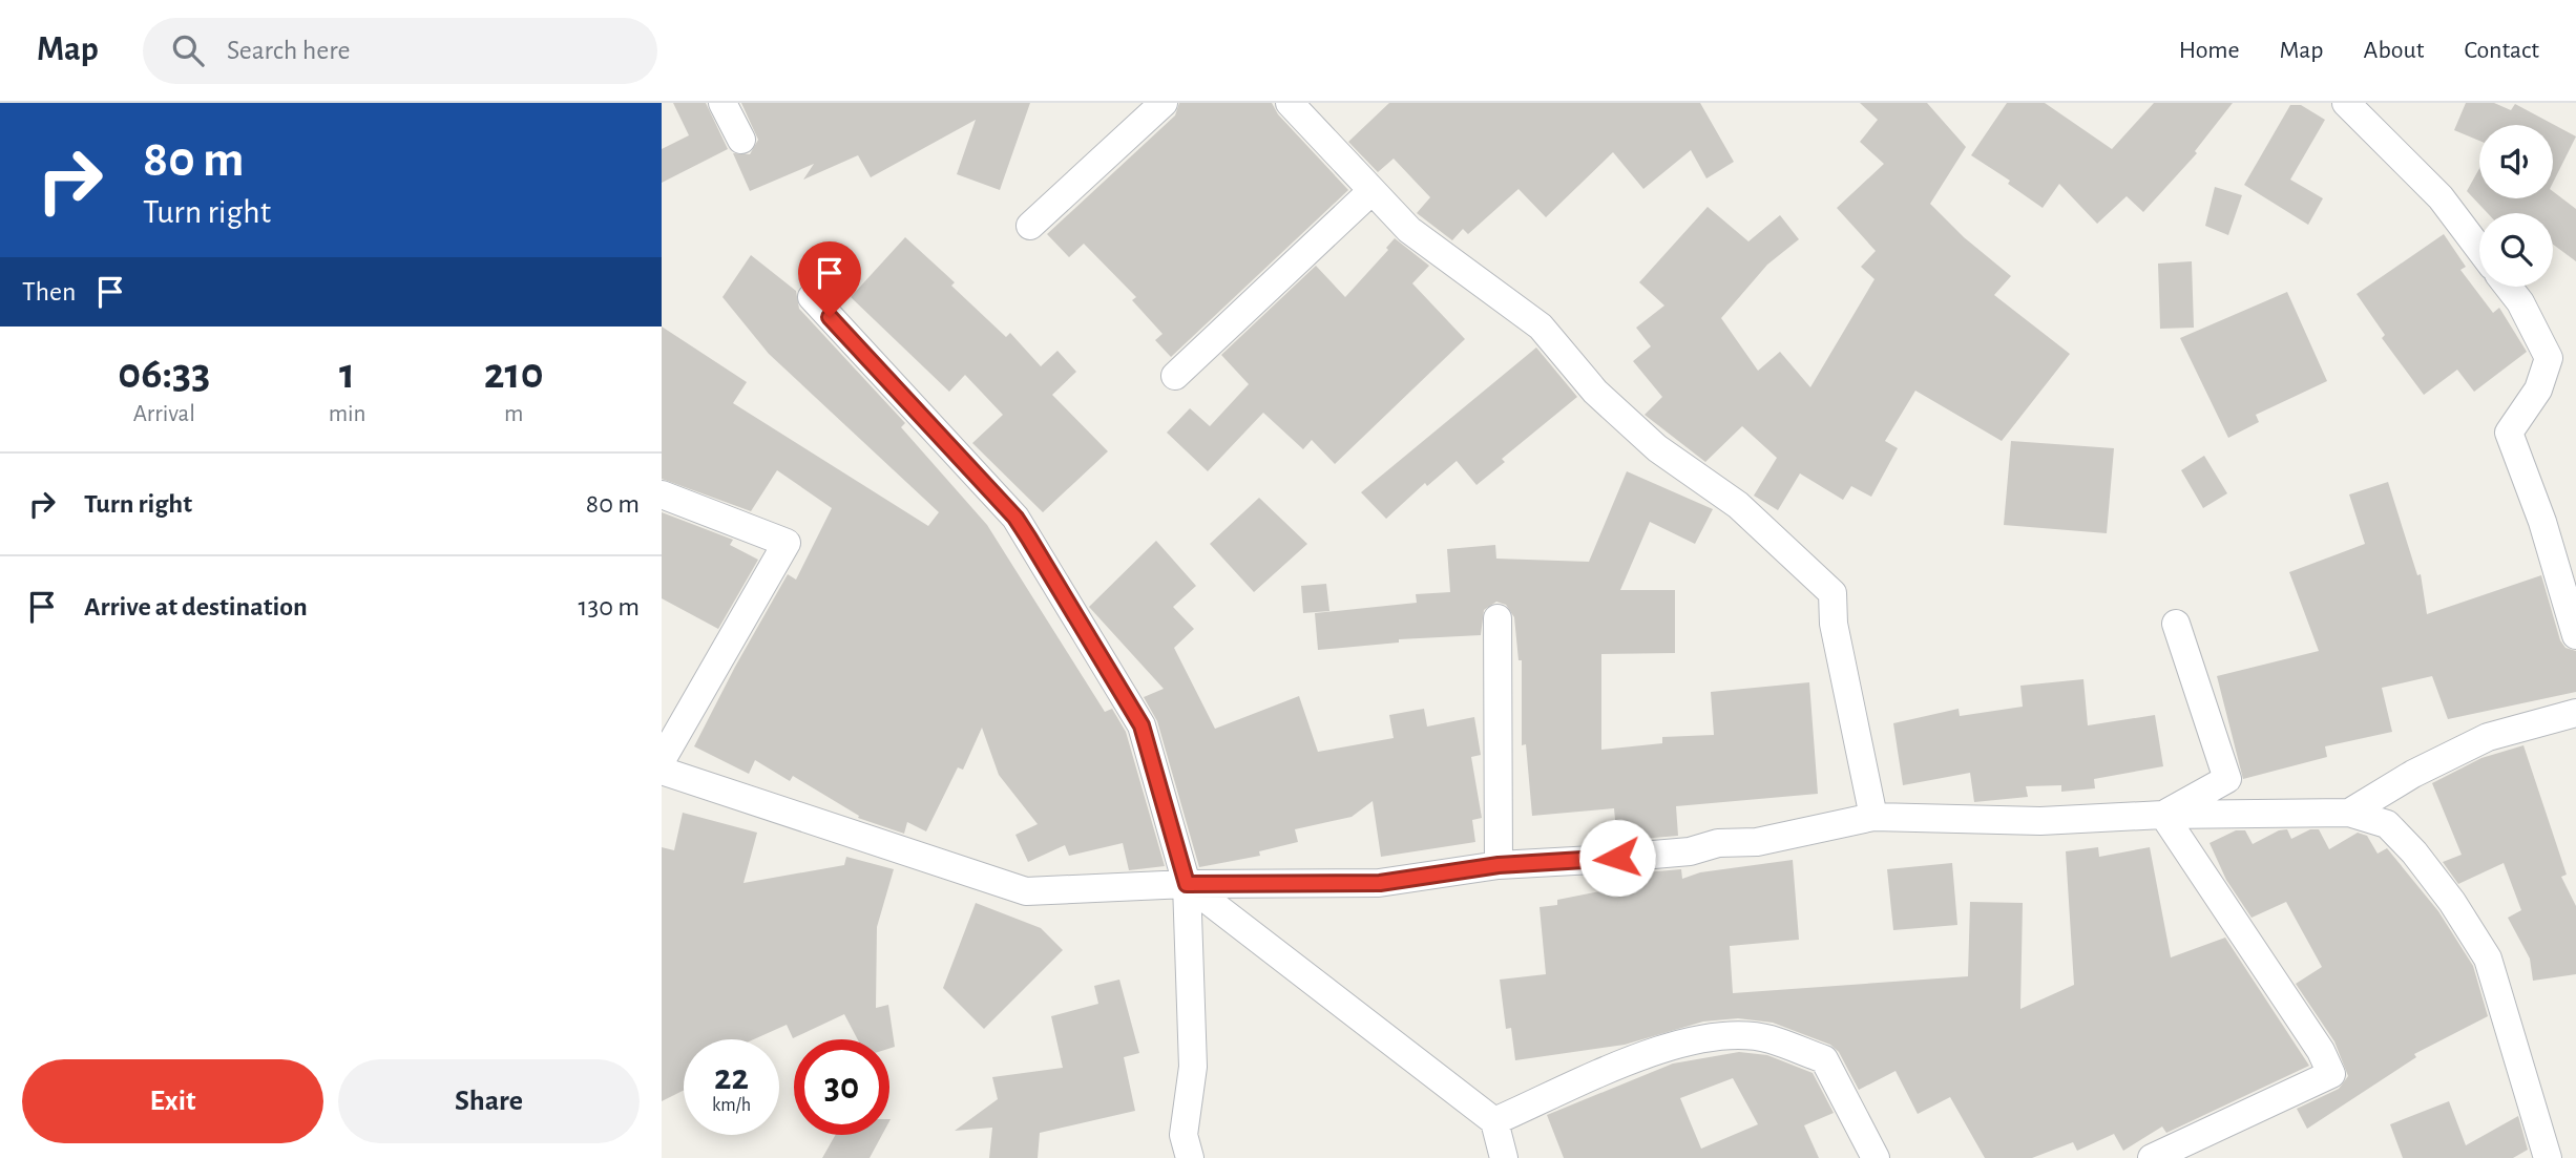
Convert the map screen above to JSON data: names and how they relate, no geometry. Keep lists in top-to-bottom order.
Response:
{
  "page": {
    "header": "Map",
    "search": "Search here",
    "nav": [
      "Home",
      "Map",
      "About",
      "Contact"
    ],
    "turn": ["80 m", "Turn right"],
    "then": "Then",
    "eta": [
      "06:33",
      "Arrival",
      "1",
      "min",
      "210",
      "m"
    ],
    "list": [
      {
        "name": "Turn right",
        "value": "80 m"
      },
      {
        "name": "Arrive at destination",
        "value": "130 m"
      }
    ],
    "speed": "22 km/h",
    "limit": "30",
    "buttons": ["Exit", "Share"]
  }
}
